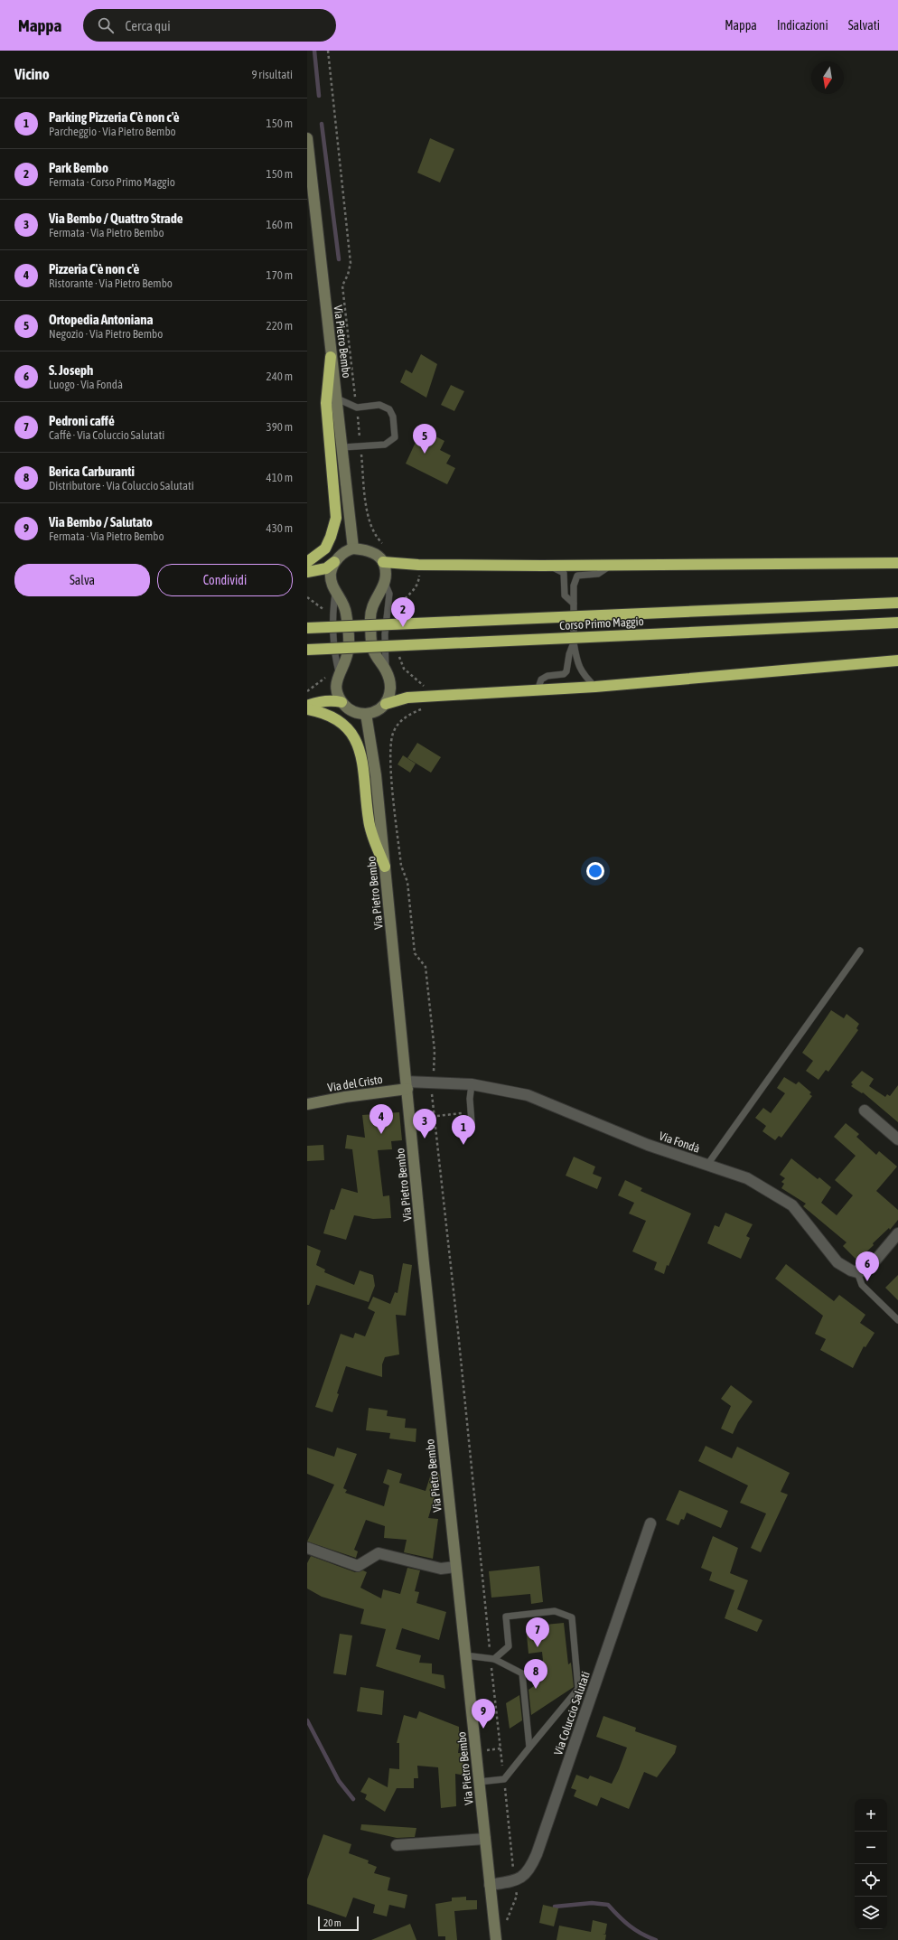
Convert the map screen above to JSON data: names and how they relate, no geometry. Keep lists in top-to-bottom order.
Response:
{
  "streets": {
    "highway": ["Corso Primo Maggio"],
    "main road": ["Via Pietro Bembo", "Via del Cristo"],
    "street": ["Via Fondà", "Via Coluccio Salutati"]
  },
  "crossings": [
    ["Via Pietro Bembo", "Via del Cristo"],
    ["Via Pietro Bembo", "Via Fondà"],
    ["Via Pietro Bembo", "Via Coluccio Salutati"],
    ["Via del Cristo", "Via Fondà"]
  ],
  "scale_bar": "20 m",
  "north": "bottom",
  "page": {
    "header": "Mappa",
    "search": "Cerca qui",
    "nav": ["Mappa", "Indicazioni", "Salvati"],
    "heading": ["Vicino", "9 risultati"],
    "list": [
      {
        "mark": "1",
        "name": "Parking Pizzeria C'è non c'è",
        "note": "Parcheggio · Via Pietro Bembo",
        "value": "150 m"
      },
      {
        "mark": "2",
        "name": "Park Bembo",
        "note": "Fermata · Corso Primo Maggio",
        "value": "150 m"
      },
      {
        "mark": "3",
        "name": "Via Bembo / Quattro Strade",
        "note": "Fermata · Via Pietro Bembo",
        "value": "160 m"
      },
      {
        "mark": "4",
        "name": "Pizzeria C'è non c'è",
        "note": "Ristorante · Via Pietro Bembo",
        "value": "170 m"
      },
      {
        "mark": "5",
        "name": "Ortopedia Antoniana",
        "note": "Negozio · Via Pietro Bembo",
        "value": "220 m"
      },
      {
        "mark": "6",
        "name": "S. Joseph",
        "note": "Luogo · Via Fondà",
        "value": "240 m"
      },
      {
        "mark": "7",
        "name": "Pedroni caffé",
        "note": "Caffè · Via Coluccio Salutati",
        "value": "390 m"
      },
      {
        "mark": "8",
        "name": "Berica Carburanti",
        "note": "Distributore · Via Coluccio Salutati",
        "value": "410 m"
      },
      {
        "mark": "9",
        "name": "Via Bembo / Salutato",
        "note": "Fermata · Via Pietro Bembo",
        "value": "430 m"
      }
    ],
    "pins": [
      "5",
      "2",
      "4",
      "3",
      "1",
      "6",
      "7",
      "8",
      "9"
    ],
    "buttons": ["Salva", "Condividi"],
    "map_buttons": ["+", "−"],
    "scale": "20 m"
  }
}
